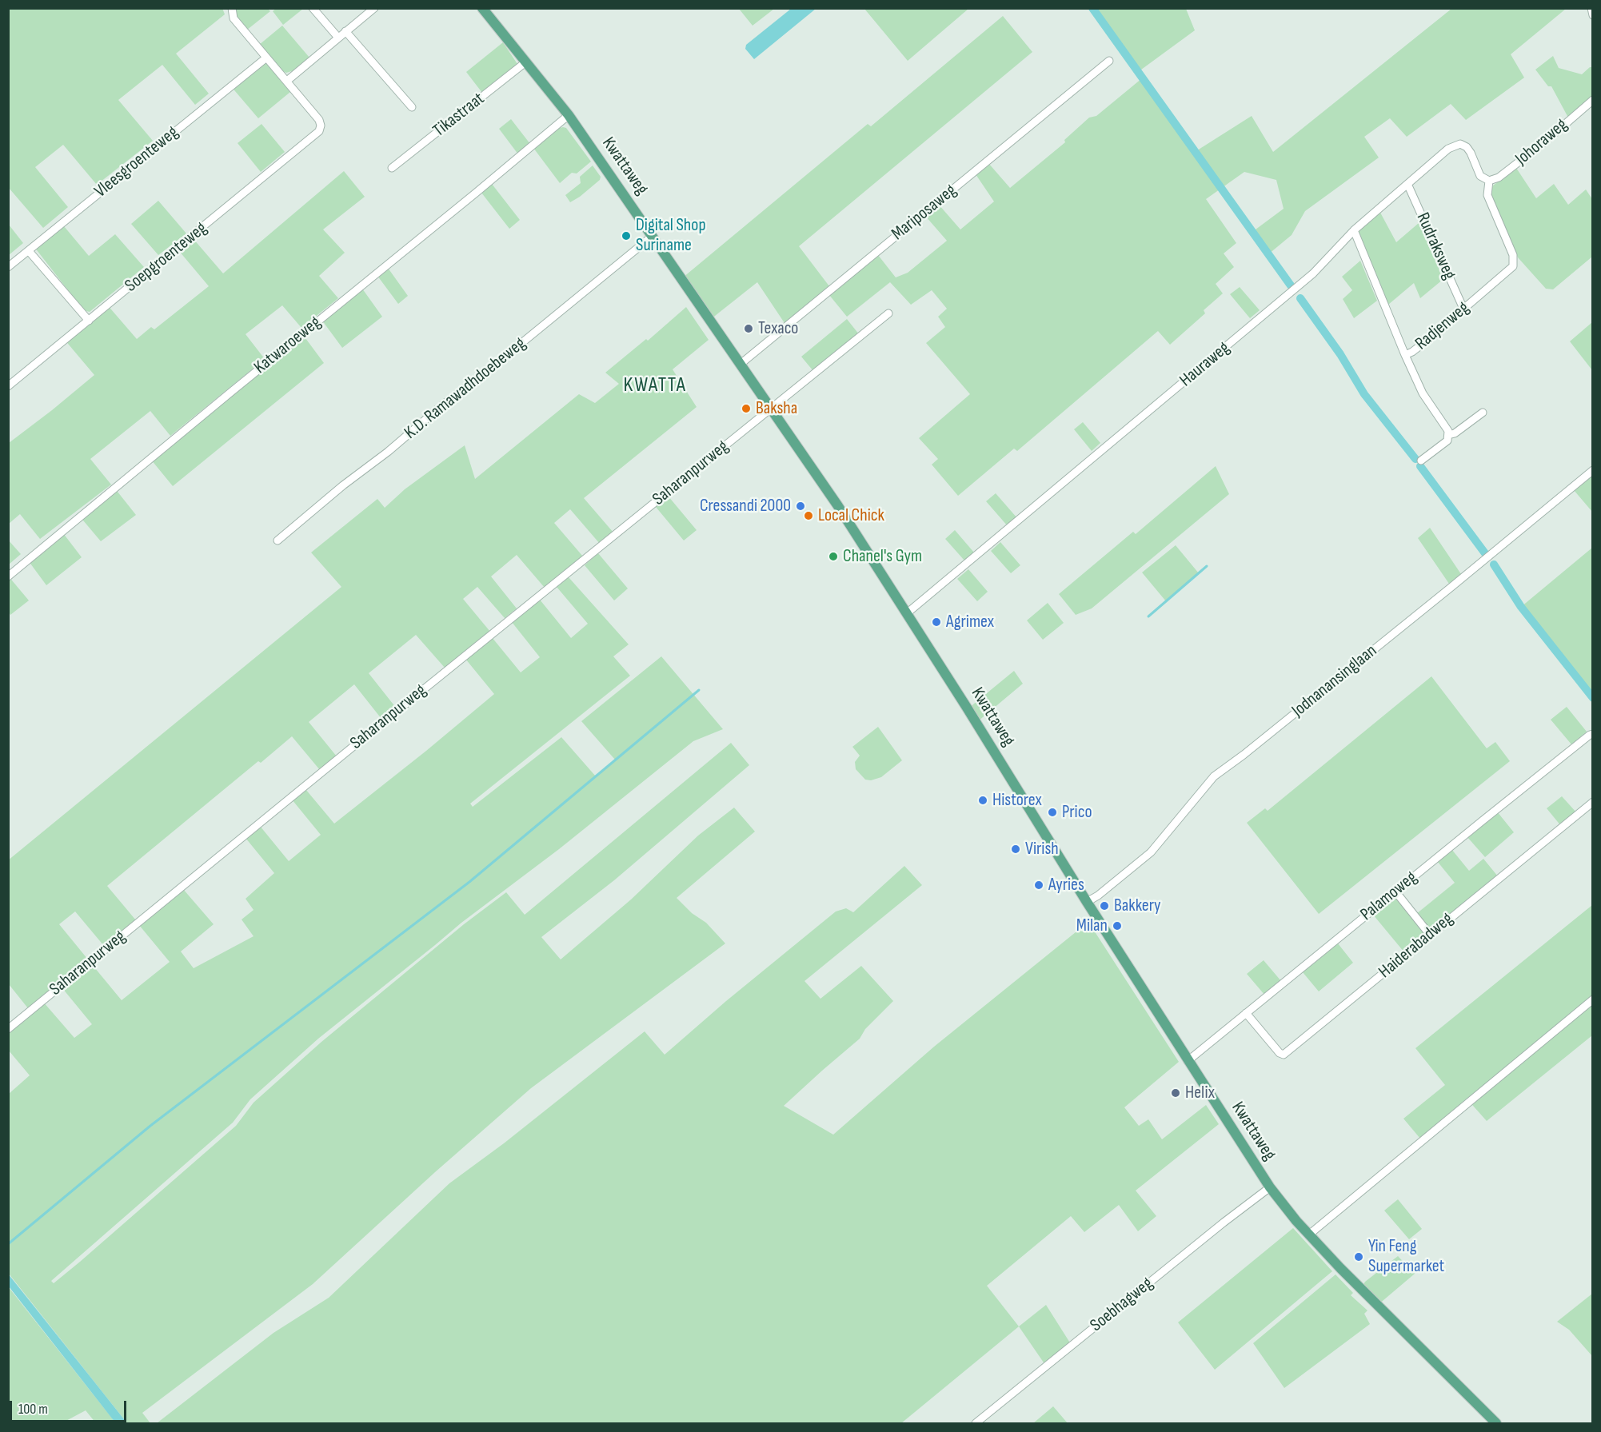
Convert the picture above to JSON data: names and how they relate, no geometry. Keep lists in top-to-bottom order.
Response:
{
  "streets": {
    "main road": ["Kwattaweg"],
    "street": [
      "Tikastraat",
      "Johoraweg",
      "Vleesgroenteweg",
      "Mariposaweg",
      "Rudraksweg",
      "Soepgroenteweg",
      "Radjenweg",
      "Katwaroeweg",
      "Hauraweg",
      "K.D. Ramawadhdoebeweg",
      "Saharanpurweg",
      "Jodnanansinglaan",
      "Palamoweg",
      "Haiderabadweg",
      "Soebhagweg"
    ]
  },
  "crossings": [
    ["Tikastraat", "Kwattaweg"],
    ["Johoraweg", "Radjenweg"],
    ["Johoraweg", "Hauraweg"],
    ["Kwattaweg", "Mariposaweg"],
    ["Kwattaweg", "Katwaroeweg"],
    ["Kwattaweg", "Hauraweg"],
    ["Kwattaweg", "K.D. Ramawadhdoebeweg"],
    ["Kwattaweg", "Saharanpurweg"],
    ["Kwattaweg", "Jodnanansinglaan"],
    ["Kwattaweg", "Palamoweg"],
    ["Kwattaweg", "Soebhagweg"],
    ["Rudraksweg", "Radjenweg"],
    ["Rudraksweg", "Hauraweg"],
    ["Radjenweg", "Hauraweg"],
    ["Palamoweg", "Haiderabadweg"]
  ],
  "districts": ["KWATTA"],
  "places": [
    "Digital Shop Suriname",
    "Texaco",
    "Baksha",
    "Cressandi 2000",
    "Local Chick",
    "Chanel's Gym",
    "Agrimex",
    "Historex",
    "Prico",
    "Virish",
    "Ayries",
    "Bakkery",
    "Milan",
    "Helix",
    "Yin Feng Supermarket"
  ],
  "scale_bar": "100 m"
}
